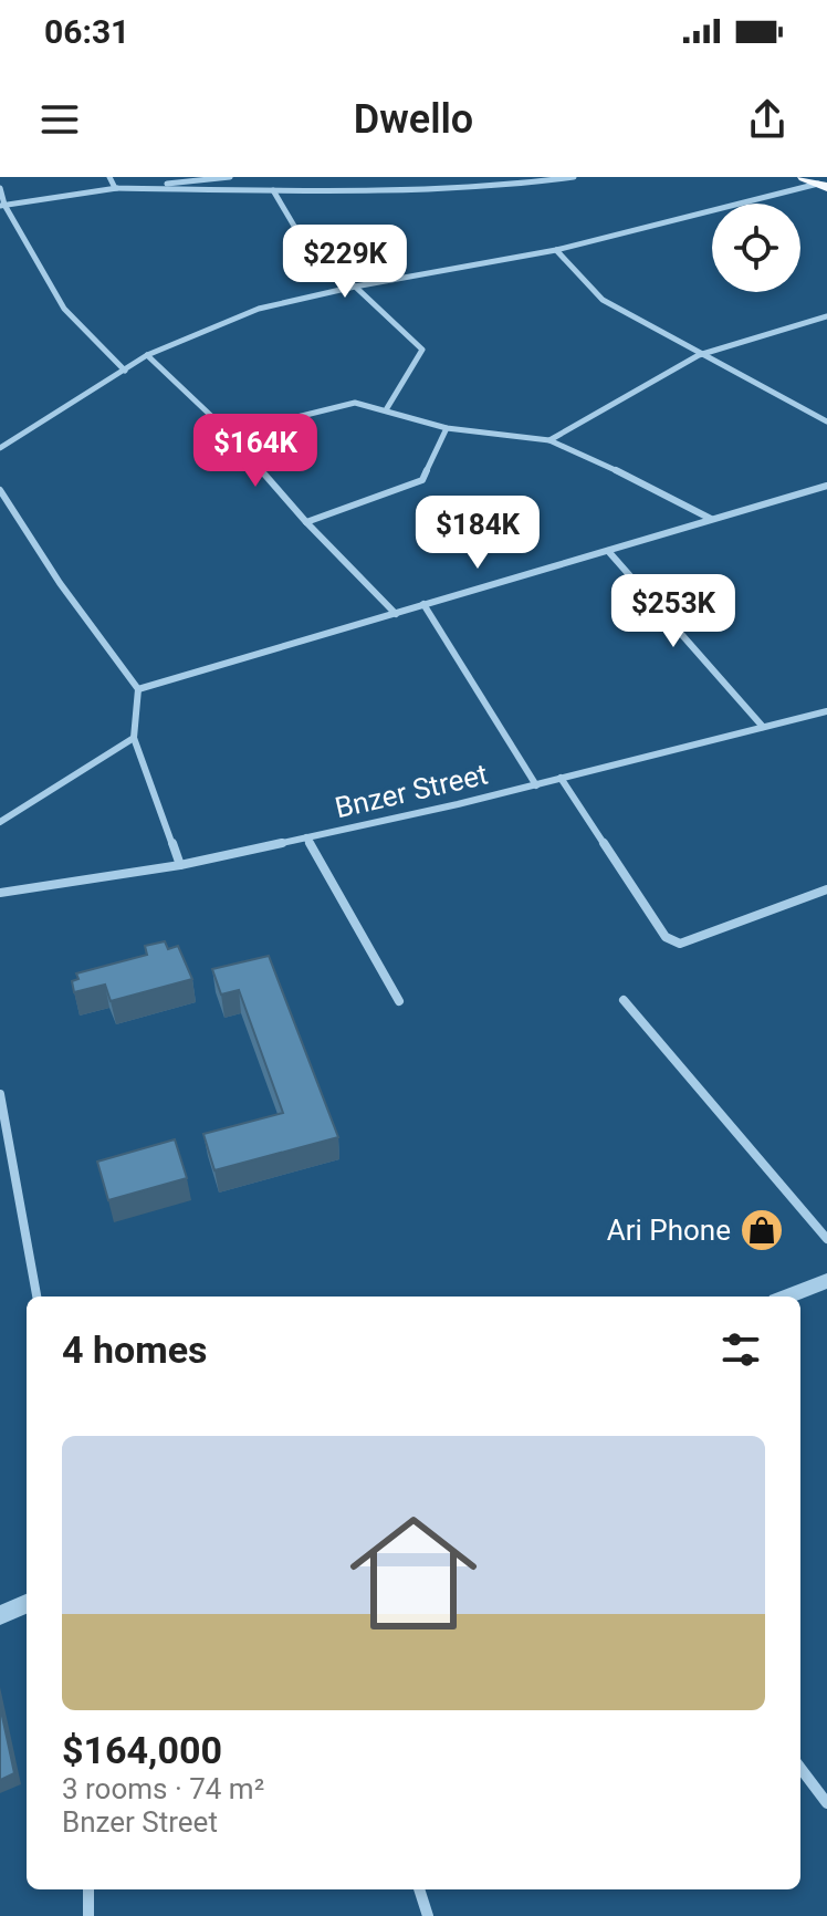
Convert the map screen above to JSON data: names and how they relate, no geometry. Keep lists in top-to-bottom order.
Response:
{
  "streets": {
    "street": ["Bnzer Street"]
  },
  "places": {
    "shop": ["Ari Phone"]
  },
  "page": {
    "status": "06:31",
    "header": "Dwello",
    "price": [
      "$229K",
      "$164K",
      "$184K",
      "$253K"
    ],
    "heading": "4 homes",
    "list": [
      {
        "name": "$164,000",
        "note": "3 rooms · 74 m² · Bnzer Street"
      }
    ]
  }
}
